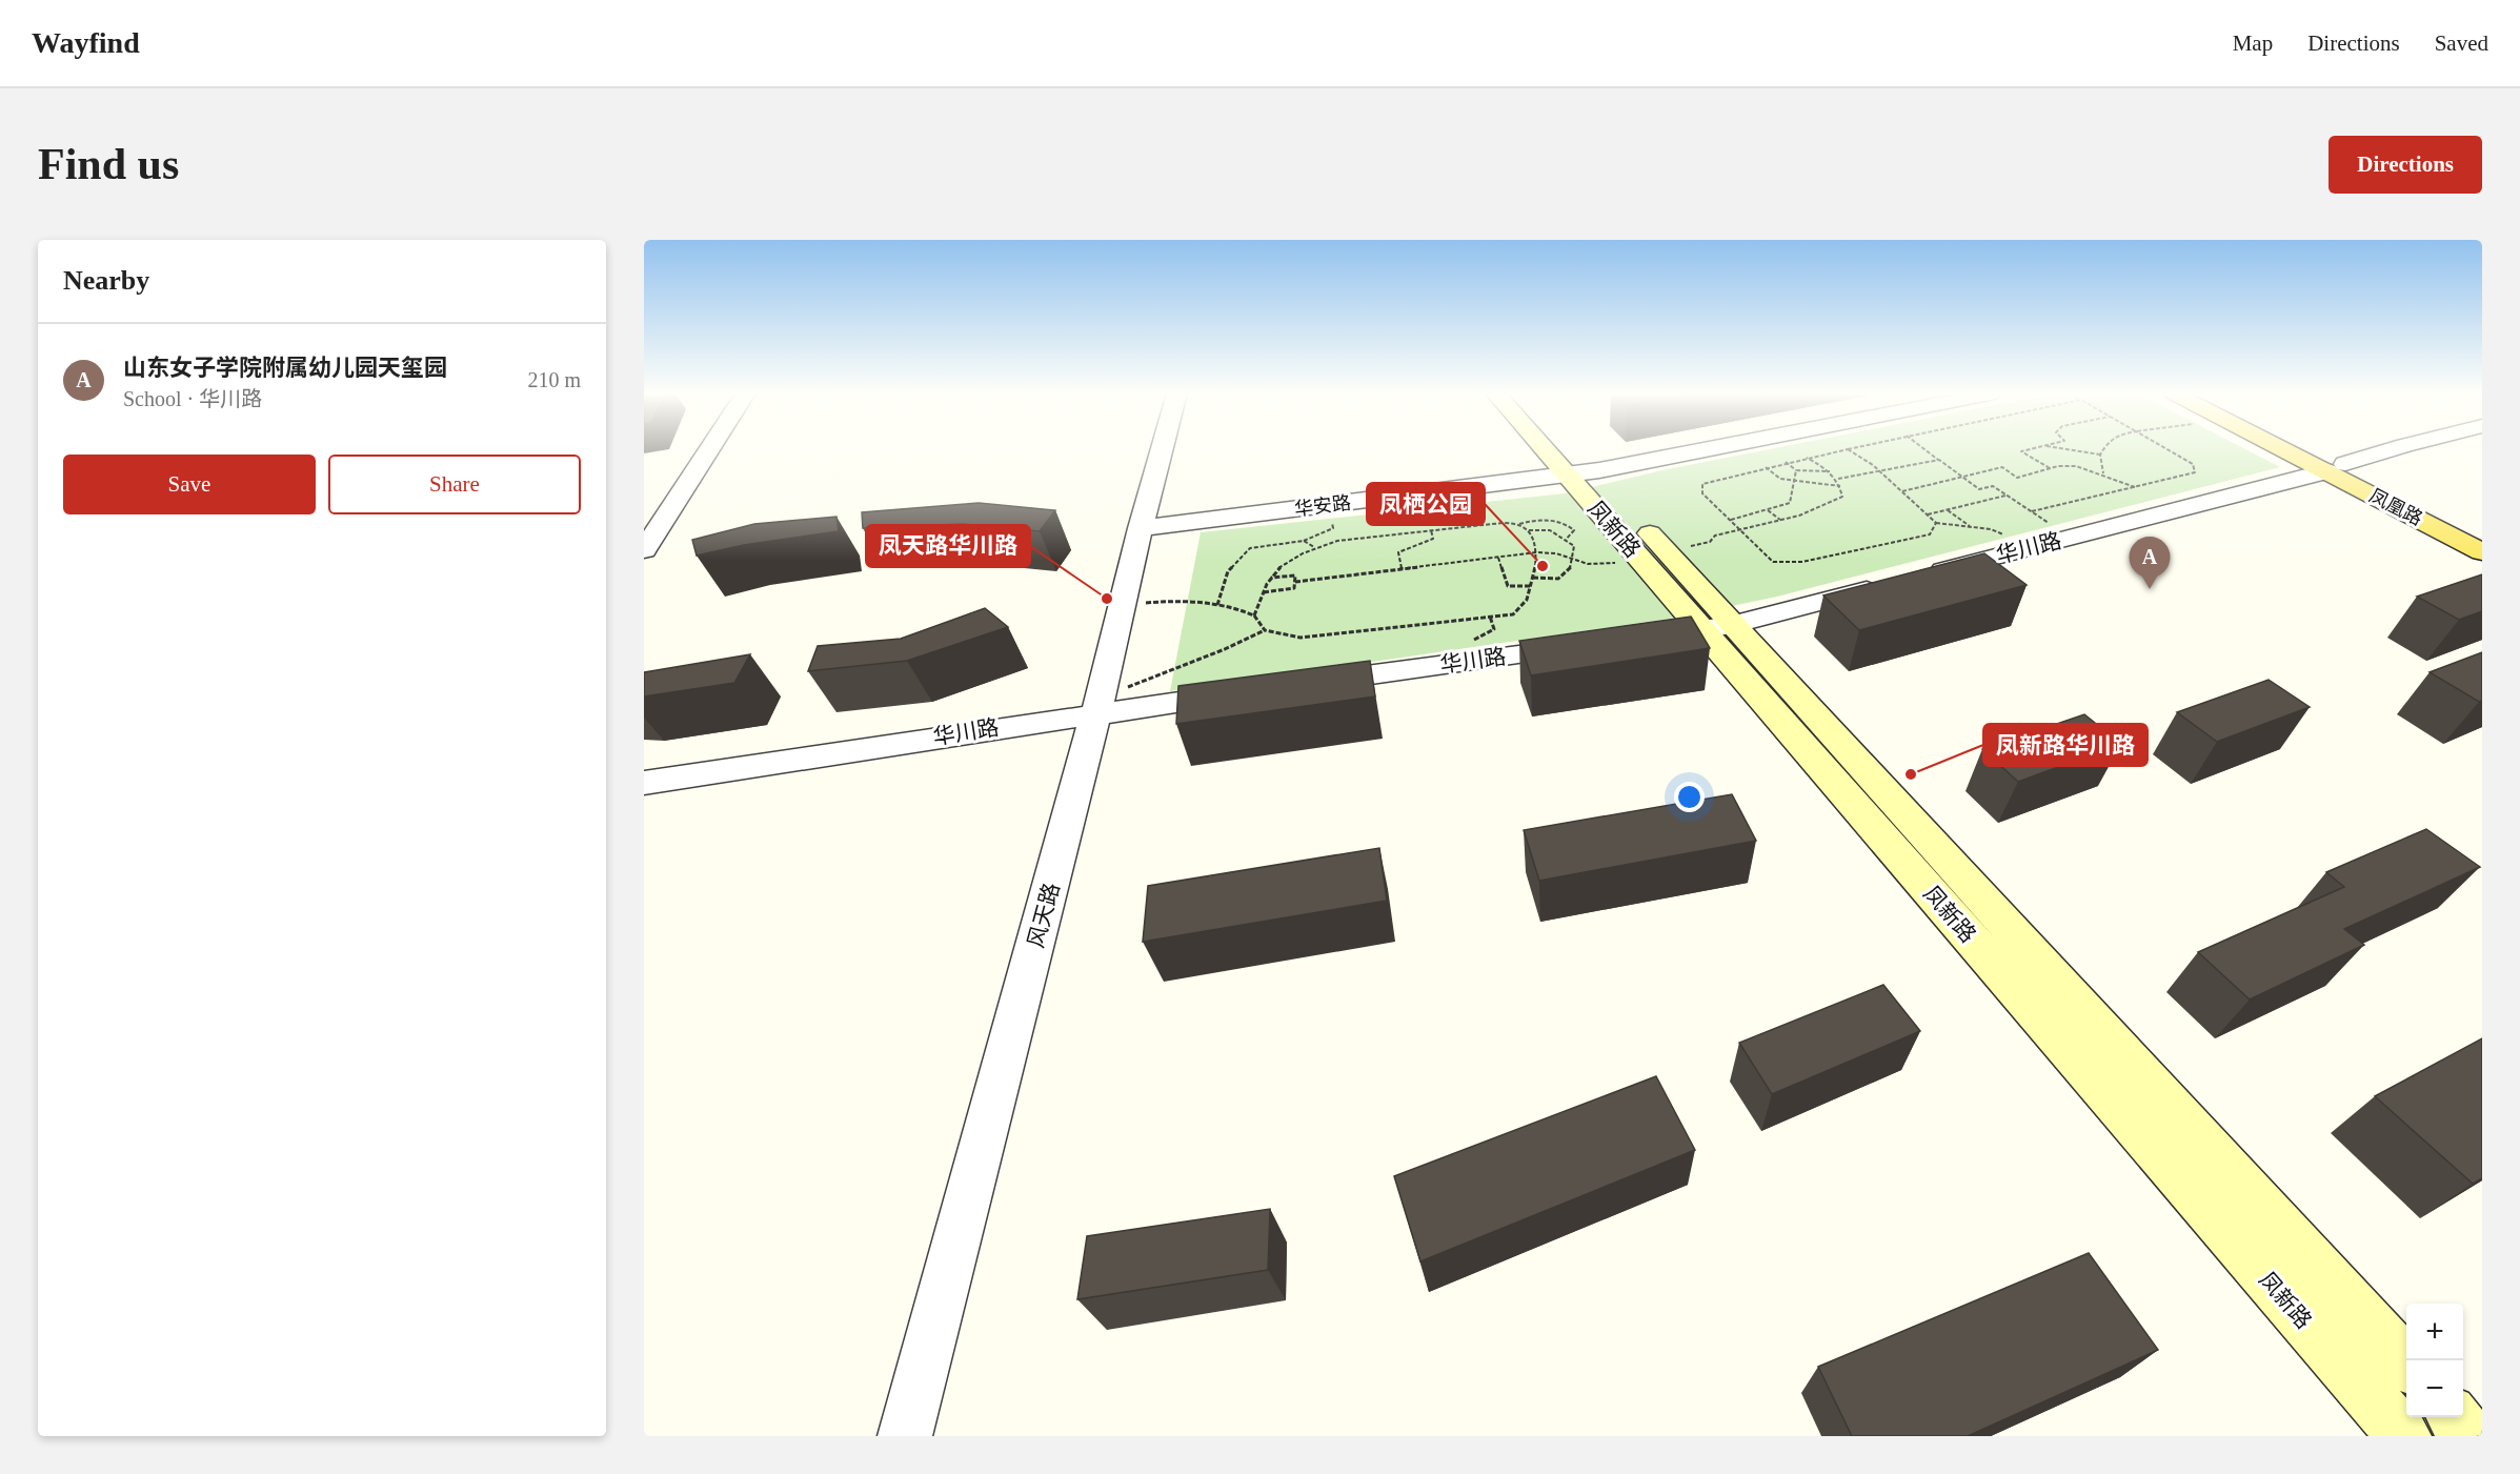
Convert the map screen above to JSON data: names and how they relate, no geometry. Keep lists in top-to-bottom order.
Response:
{
  "streets": {
    "main road": ["凤凰路", "凤新路"],
    "street": ["华安路", "华川路", "风天路"]
  },
  "crossings": [
    ["华安路", "凤新路"],
    ["华安路", "风天路"],
    ["凤凰路", "华川路"],
    ["凤新路", "华川路"],
    ["华川路", "风天路"]
  ],
  "places": ["凤栖公园", "凤天路华川路", "凤新路华川路"],
  "page": {
    "header": "Wayfind",
    "nav": ["Map", "Directions", "Saved"],
    "buttons": [
      "Directions",
      ["Save", "Share"]
    ],
    "title": "Find us",
    "heading": "Nearby",
    "list": [
      {
        "mark": "A",
        "name": "山东女子学院附属幼儿园天玺园",
        "note": "School · 华川路",
        "value": "210 m"
      }
    ],
    "pins": "A",
    "map_buttons": ["+", "−"]
  }
}
